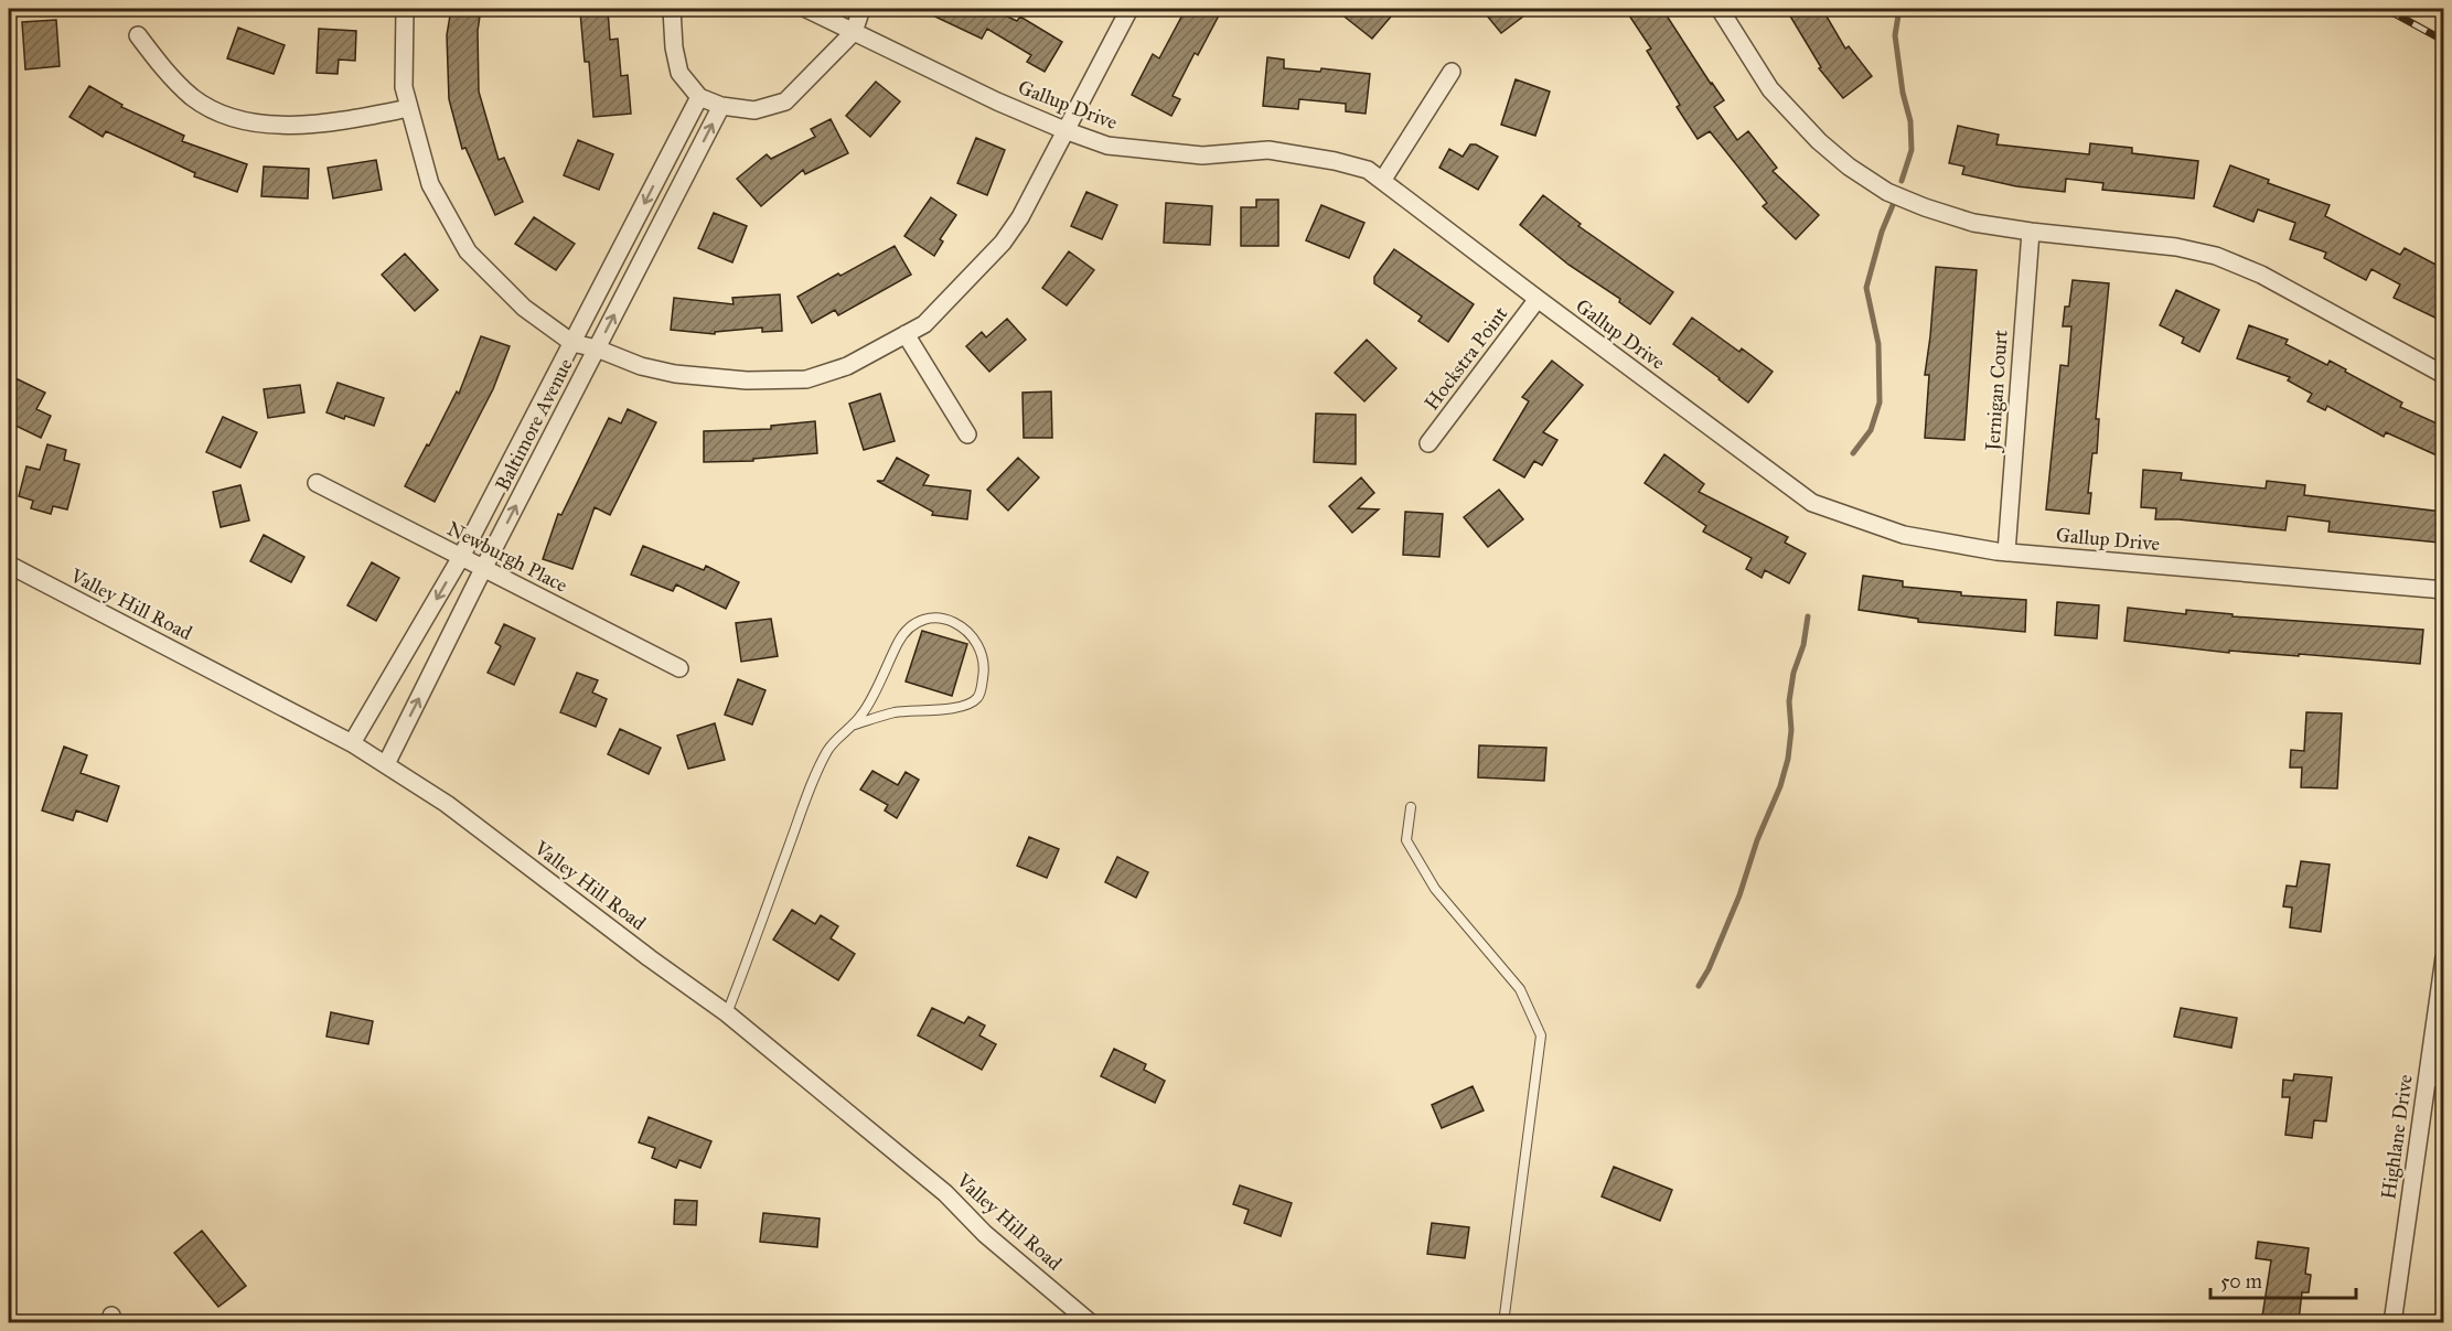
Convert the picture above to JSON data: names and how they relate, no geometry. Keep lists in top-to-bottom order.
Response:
{
  "streets": {
    "street": [
      "Gallup Drive",
      "Hockstra Point",
      "Jernigan Court",
      "Baltimore Avenue",
      "Newburgh Place",
      "Valley Hill Road",
      "Highlane Drive"
    ]
  },
  "crossings": [
    ["Gallup Drive", "Hockstra Point"],
    ["Gallup Drive", "Jernigan Court"],
    ["Baltimore Avenue", "Newburgh Place"],
    ["Baltimore Avenue", "Valley Hill Road"]
  ],
  "scale_bar": "50 m"
}
